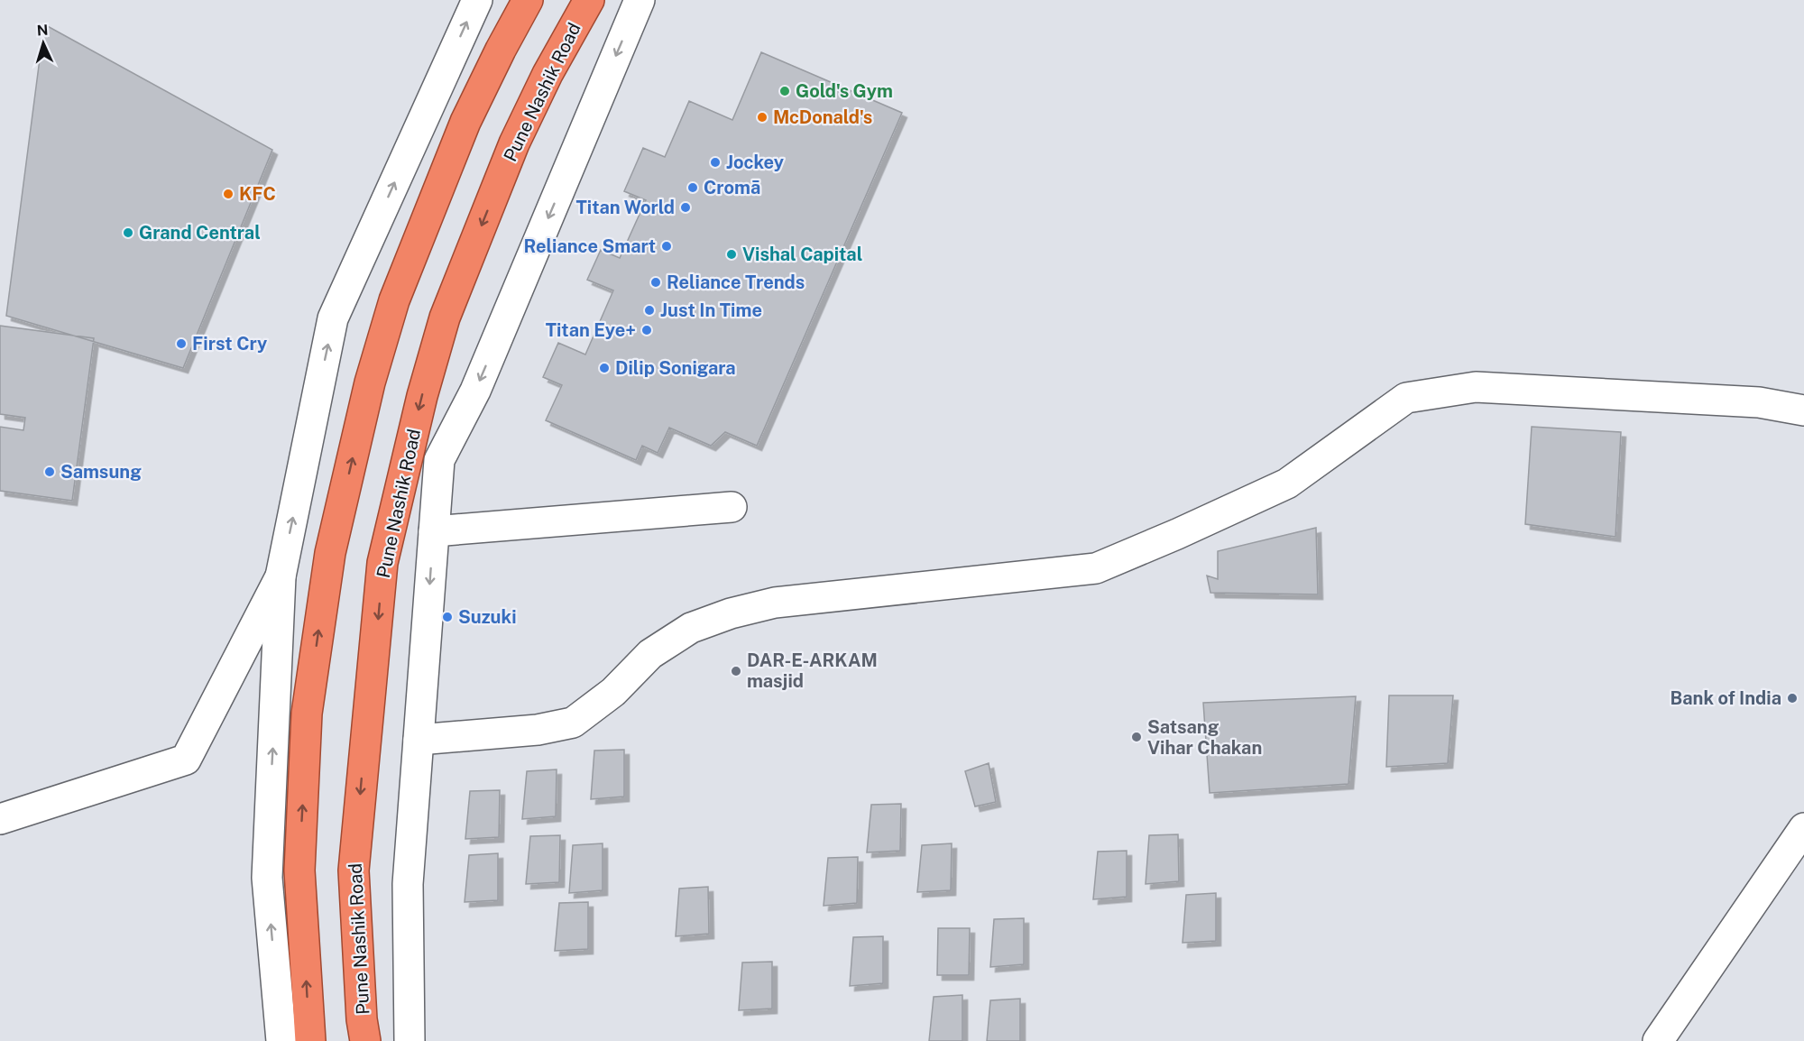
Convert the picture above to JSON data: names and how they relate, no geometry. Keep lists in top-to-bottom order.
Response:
{
  "streets": {
    "highway": ["Pune Nashik Road"]
  },
  "places": [
    "Gold's Gym",
    "McDonald's",
    "Jockey",
    "Cromā",
    "KFC",
    "Titan World",
    "Grand Central",
    "Reliance Smart",
    "Vishal Capital",
    "Reliance Trends",
    "Just In Time",
    "Titan Eye+",
    "First Cry",
    "Dilip Sonigara",
    "Samsung",
    "Suzuki",
    "DAR-E-ARKAM masjid",
    "Bank of India",
    "Satsang Vihar Chakan"
  ],
  "north": "top"
}
